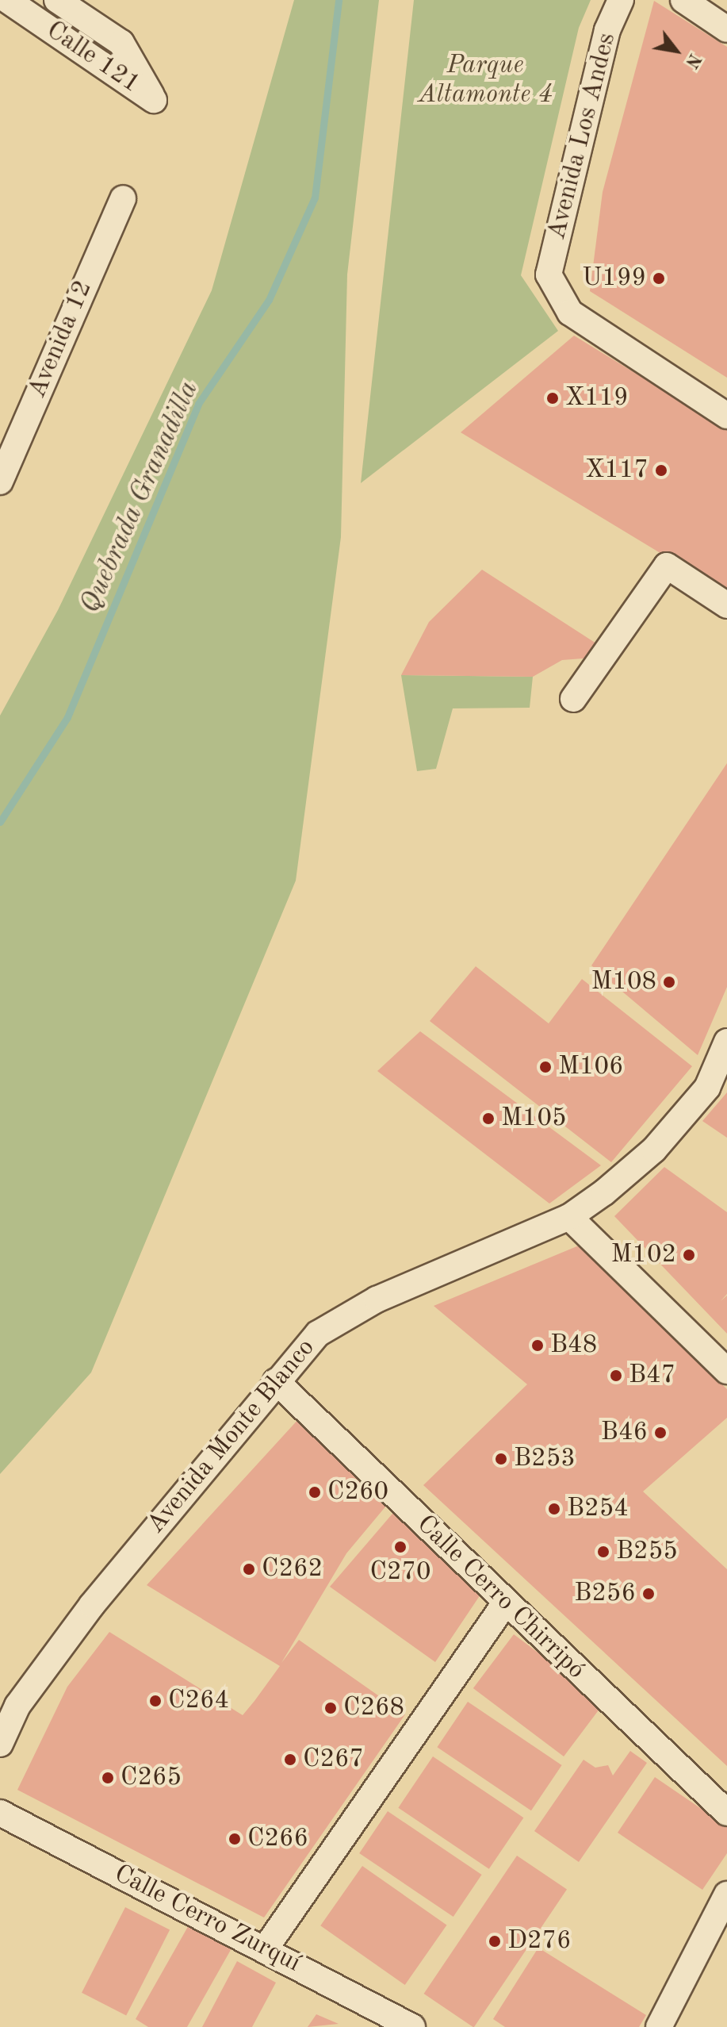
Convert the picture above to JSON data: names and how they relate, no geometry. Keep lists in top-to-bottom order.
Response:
{
  "streets": {
    "street": [
      "Calle 121",
      "Avenida Los Andes",
      "Avenida 12",
      "Avenida Monte Blanco",
      "Calle Cerro Chirripó",
      "Calle Cerro Zurquí"
    ]
  },
  "crossings": [
    ["Avenida Monte Blanco", "Calle Cerro Chirripó"]
  ],
  "water": ["Quebrada Granadilla"],
  "parks": ["Parque Altamonte 4"],
  "places": [
    "U199",
    "X119",
    "X117",
    "M108",
    "M106",
    "M105",
    "M102",
    "B48",
    "B47",
    "B46",
    "B253",
    "C260",
    "B254",
    "C270",
    "B255",
    "C262",
    "B256",
    "C264",
    "C268",
    "C267",
    "C265",
    "C266",
    "D276"
  ],
  "north": "bottom right"
}
